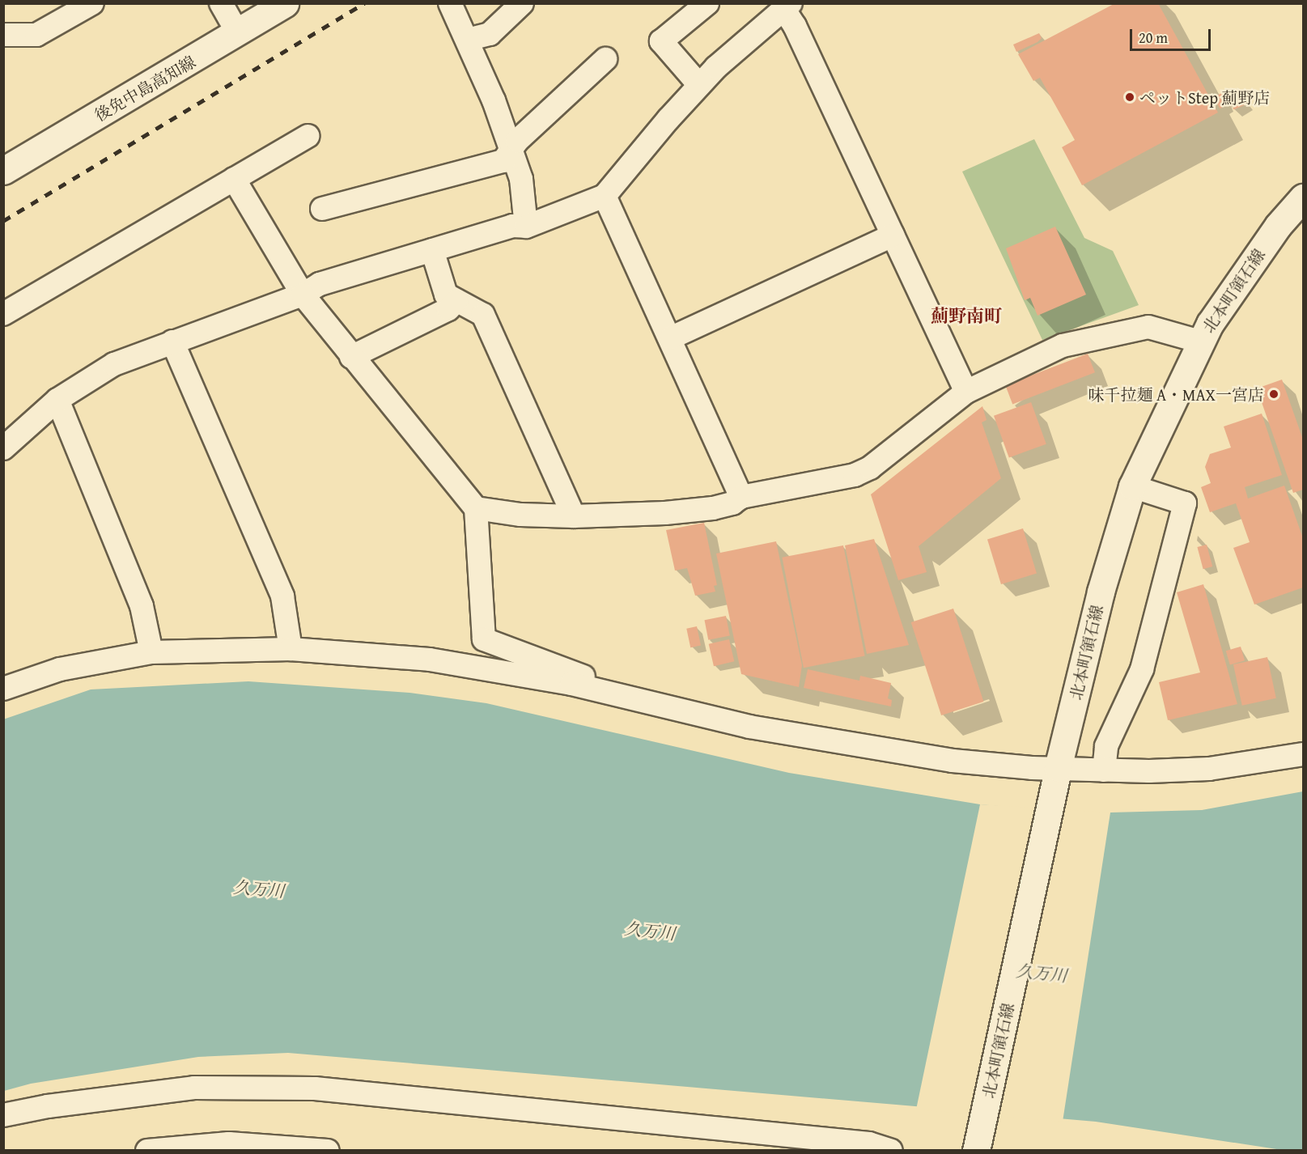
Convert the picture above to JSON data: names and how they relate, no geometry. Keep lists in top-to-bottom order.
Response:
{
  "streets": {
    "main road": ["後免中島高知線", "北本町領石線"]
  },
  "districts": ["薊野南町"],
  "water": ["久万川"],
  "places": ["ペットStep 薊野店", "味千拉麺 A・MAX一宮店"],
  "scale_bar": "20 m"
}
